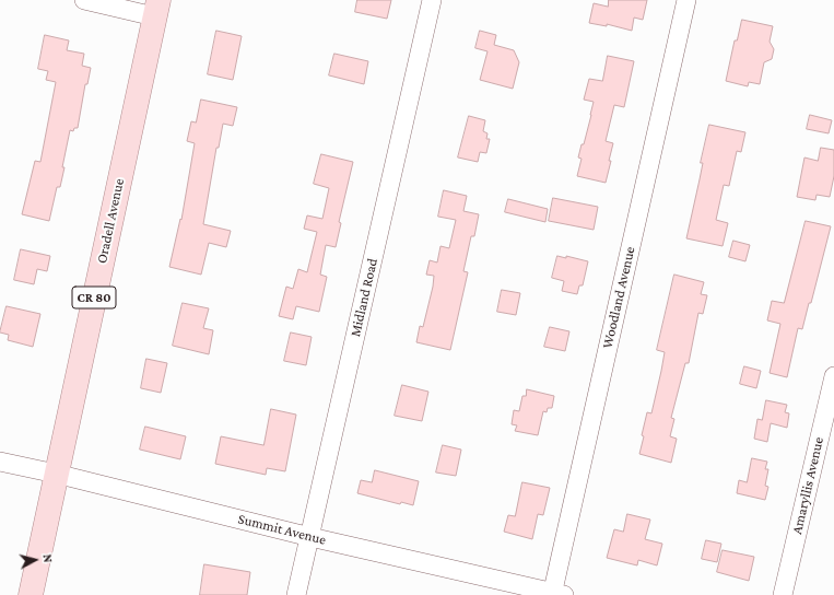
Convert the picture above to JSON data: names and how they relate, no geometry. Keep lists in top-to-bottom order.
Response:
{
  "streets": {
    "main road": ["Oradell Avenue", "CR 80"],
    "street": [
      "Midland Road",
      "Woodland Avenue",
      "Amaryllis Avenue",
      "Summit Avenue"
    ]
  },
  "crossings": [
    ["Oradell Avenue", "Summit Avenue"],
    ["Midland Road", "Summit Avenue"],
    ["Woodland Avenue", "Summit Avenue"]
  ],
  "north": "right"
}
